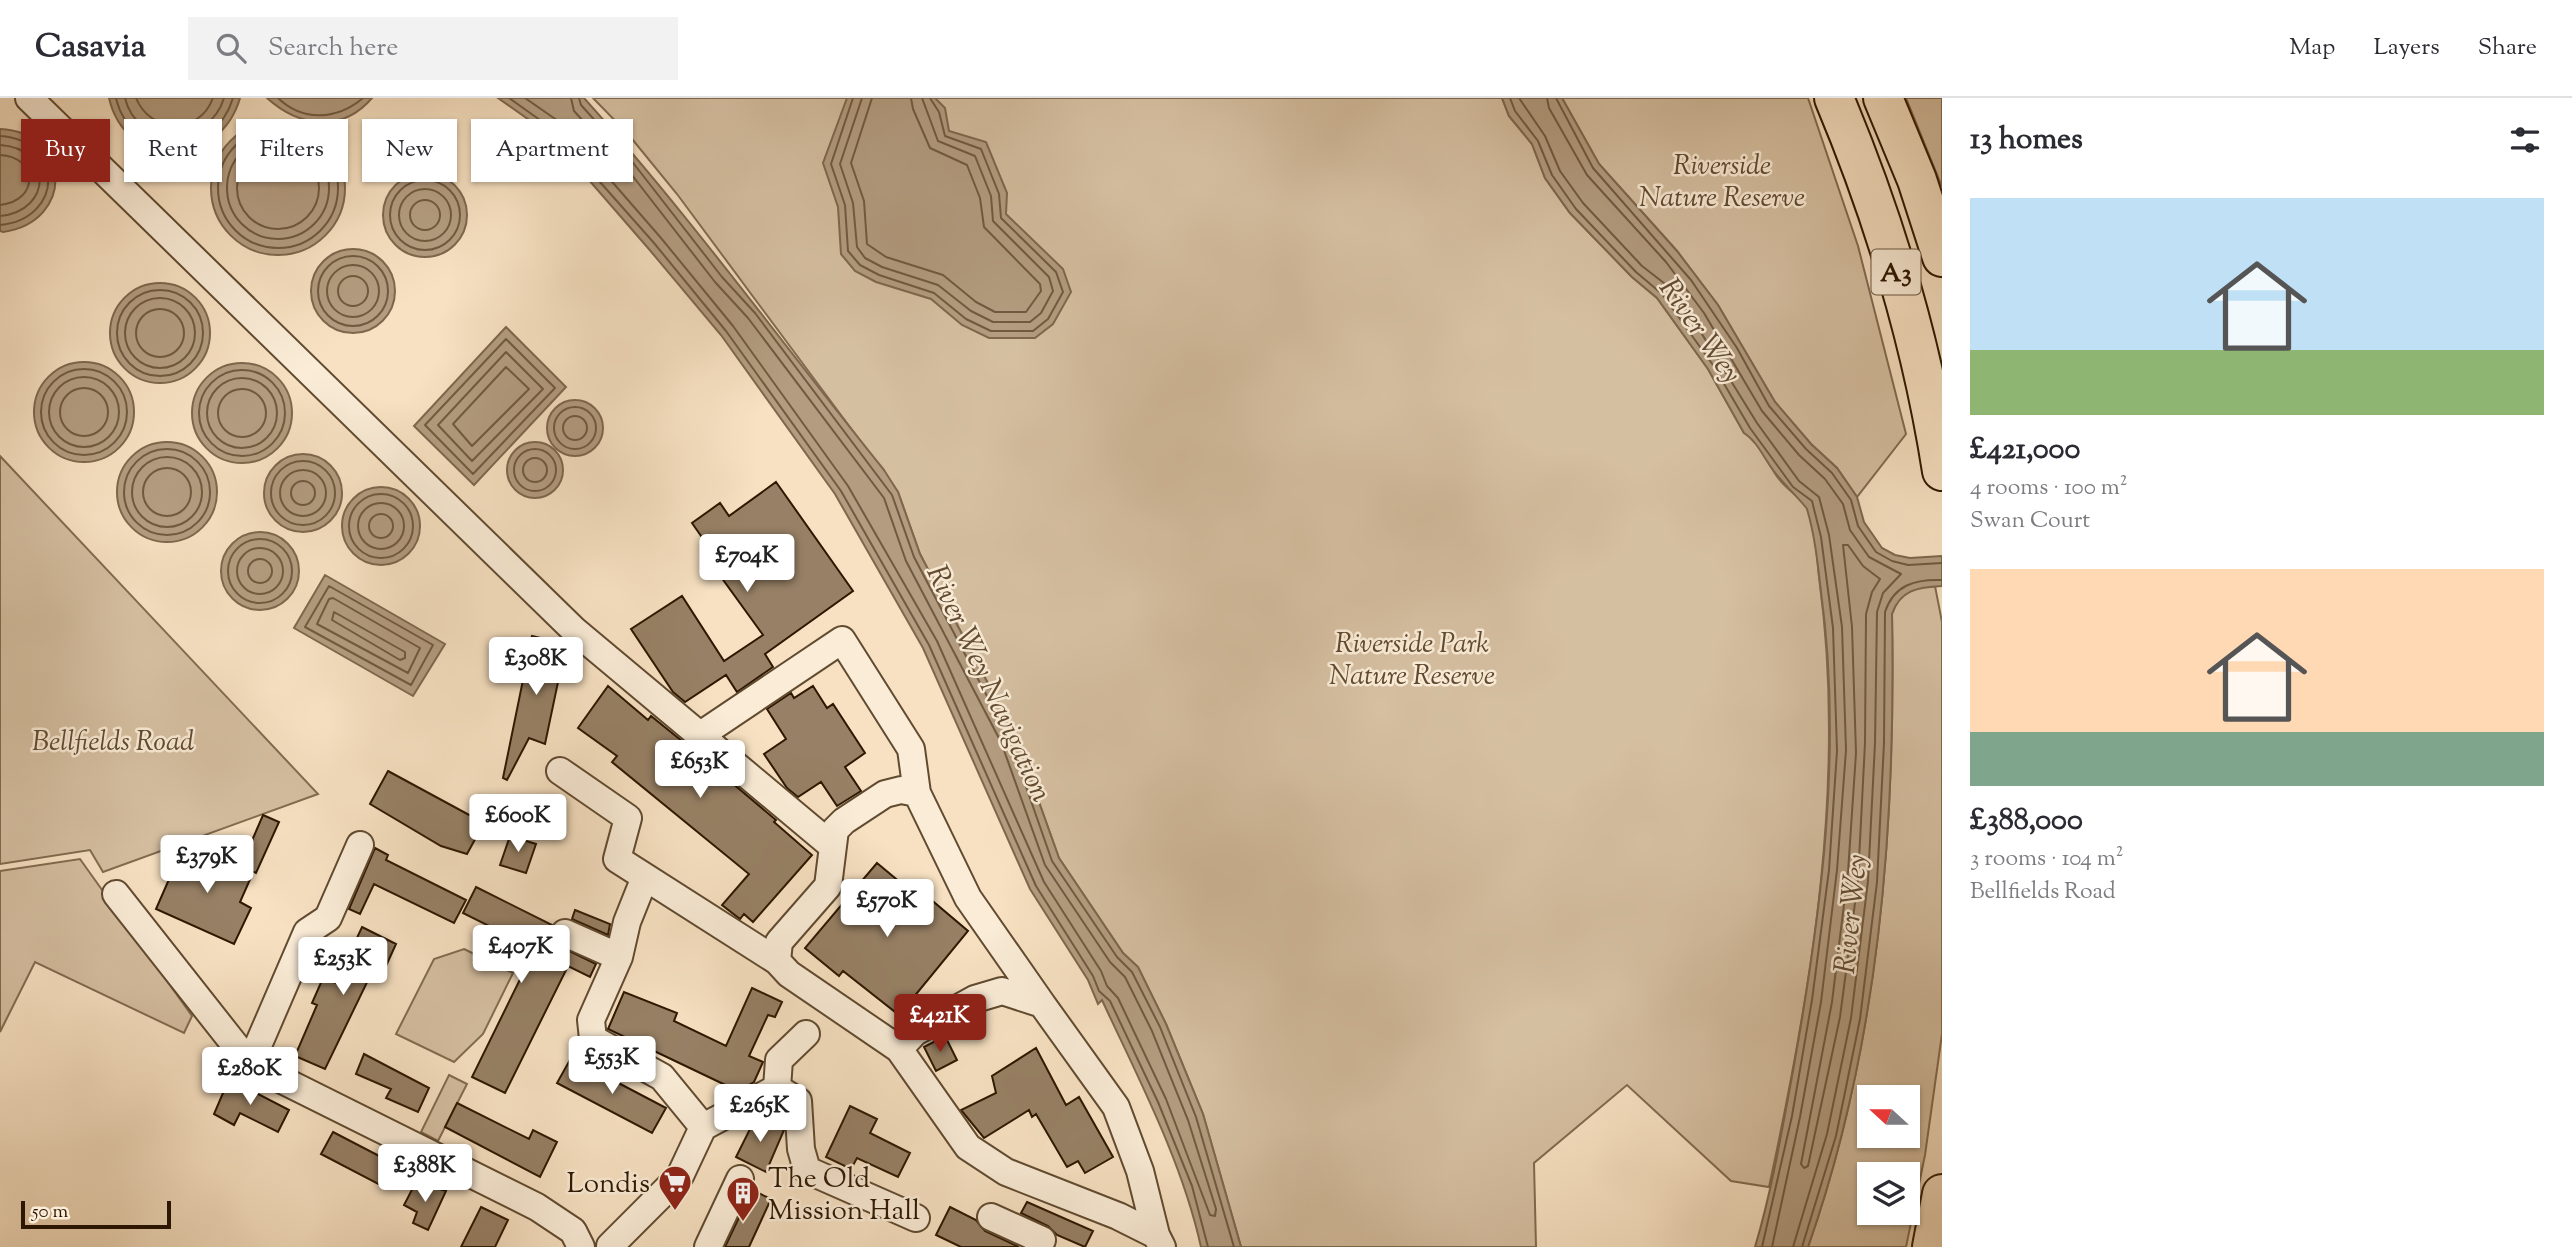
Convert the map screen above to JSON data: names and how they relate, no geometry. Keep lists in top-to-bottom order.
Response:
{
  "streets": {
    "highway": ["A3"]
  },
  "water": ["River Wey", "River Wey Navigation"],
  "parks": ["Riverside Nature Reserve", "Riverside Park Nature Reserve", "Bellfields Road"],
  "places": {
    "supermarket": ["Londis"],
    "building": ["The Old Mission Hall"]
  },
  "scale_bar": "50 m",
  "north": "left",
  "page": {
    "header": "Casavia",
    "search": "Search here",
    "nav": ["Map", "Layers", "Share"],
    "heading": "13 homes",
    "chip": [
      "Buy",
      "Rent",
      "Filters",
      "New",
      "Apartment"
    ],
    "list": [
      {
        "name": "£421,000",
        "note": "4 rooms · 100 m² · Swan Court"
      },
      {
        "name": "£388,000",
        "note": "3 rooms · 104 m² · Bellfields Road"
      }
    ],
    "price": [
      "£704K",
      "£308K",
      "£653K",
      "£600K",
      "£379K",
      "£570K",
      "£407K",
      "£253K",
      "£421K",
      "£553K",
      "£280K",
      "£265K",
      "£388K"
    ],
    "scale": "50 m"
  }
}
